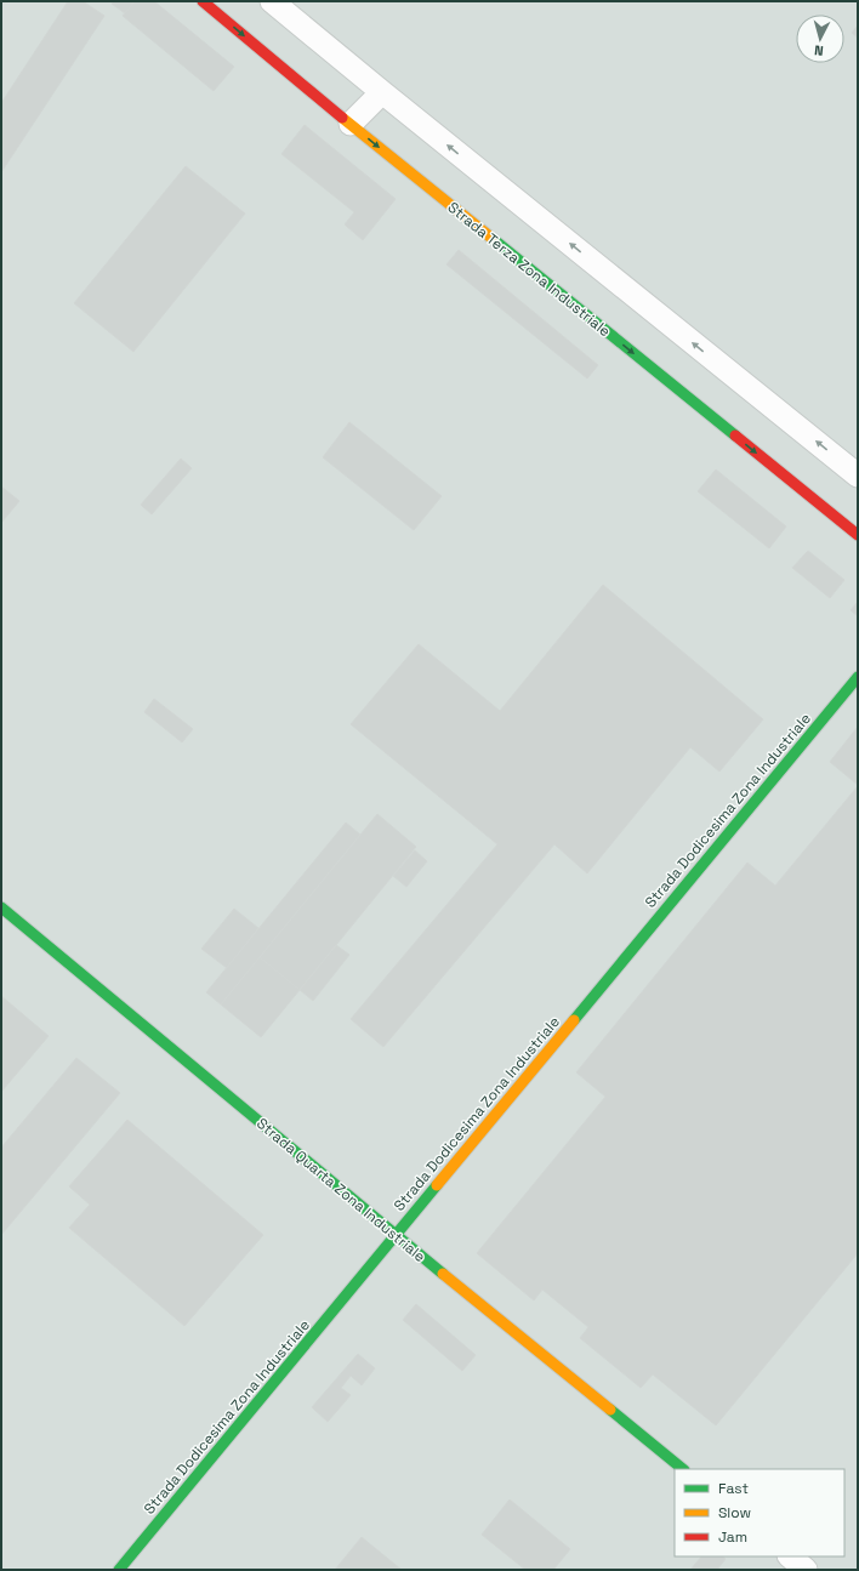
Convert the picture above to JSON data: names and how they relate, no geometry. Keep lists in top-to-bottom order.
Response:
{
  "streets": {
    "street": ["Strada Terza Zona Industriale", "Strada Dodicesima Zona Industriale", "Strada Quarta Zona Industriale"]
  },
  "crossings": [
    ["Strada Dodicesima Zona Industriale", "Strada Quarta Zona Industriale"]
  ],
  "legend": ["Fast", "Slow", "Jam"],
  "north": "bottom"
}
